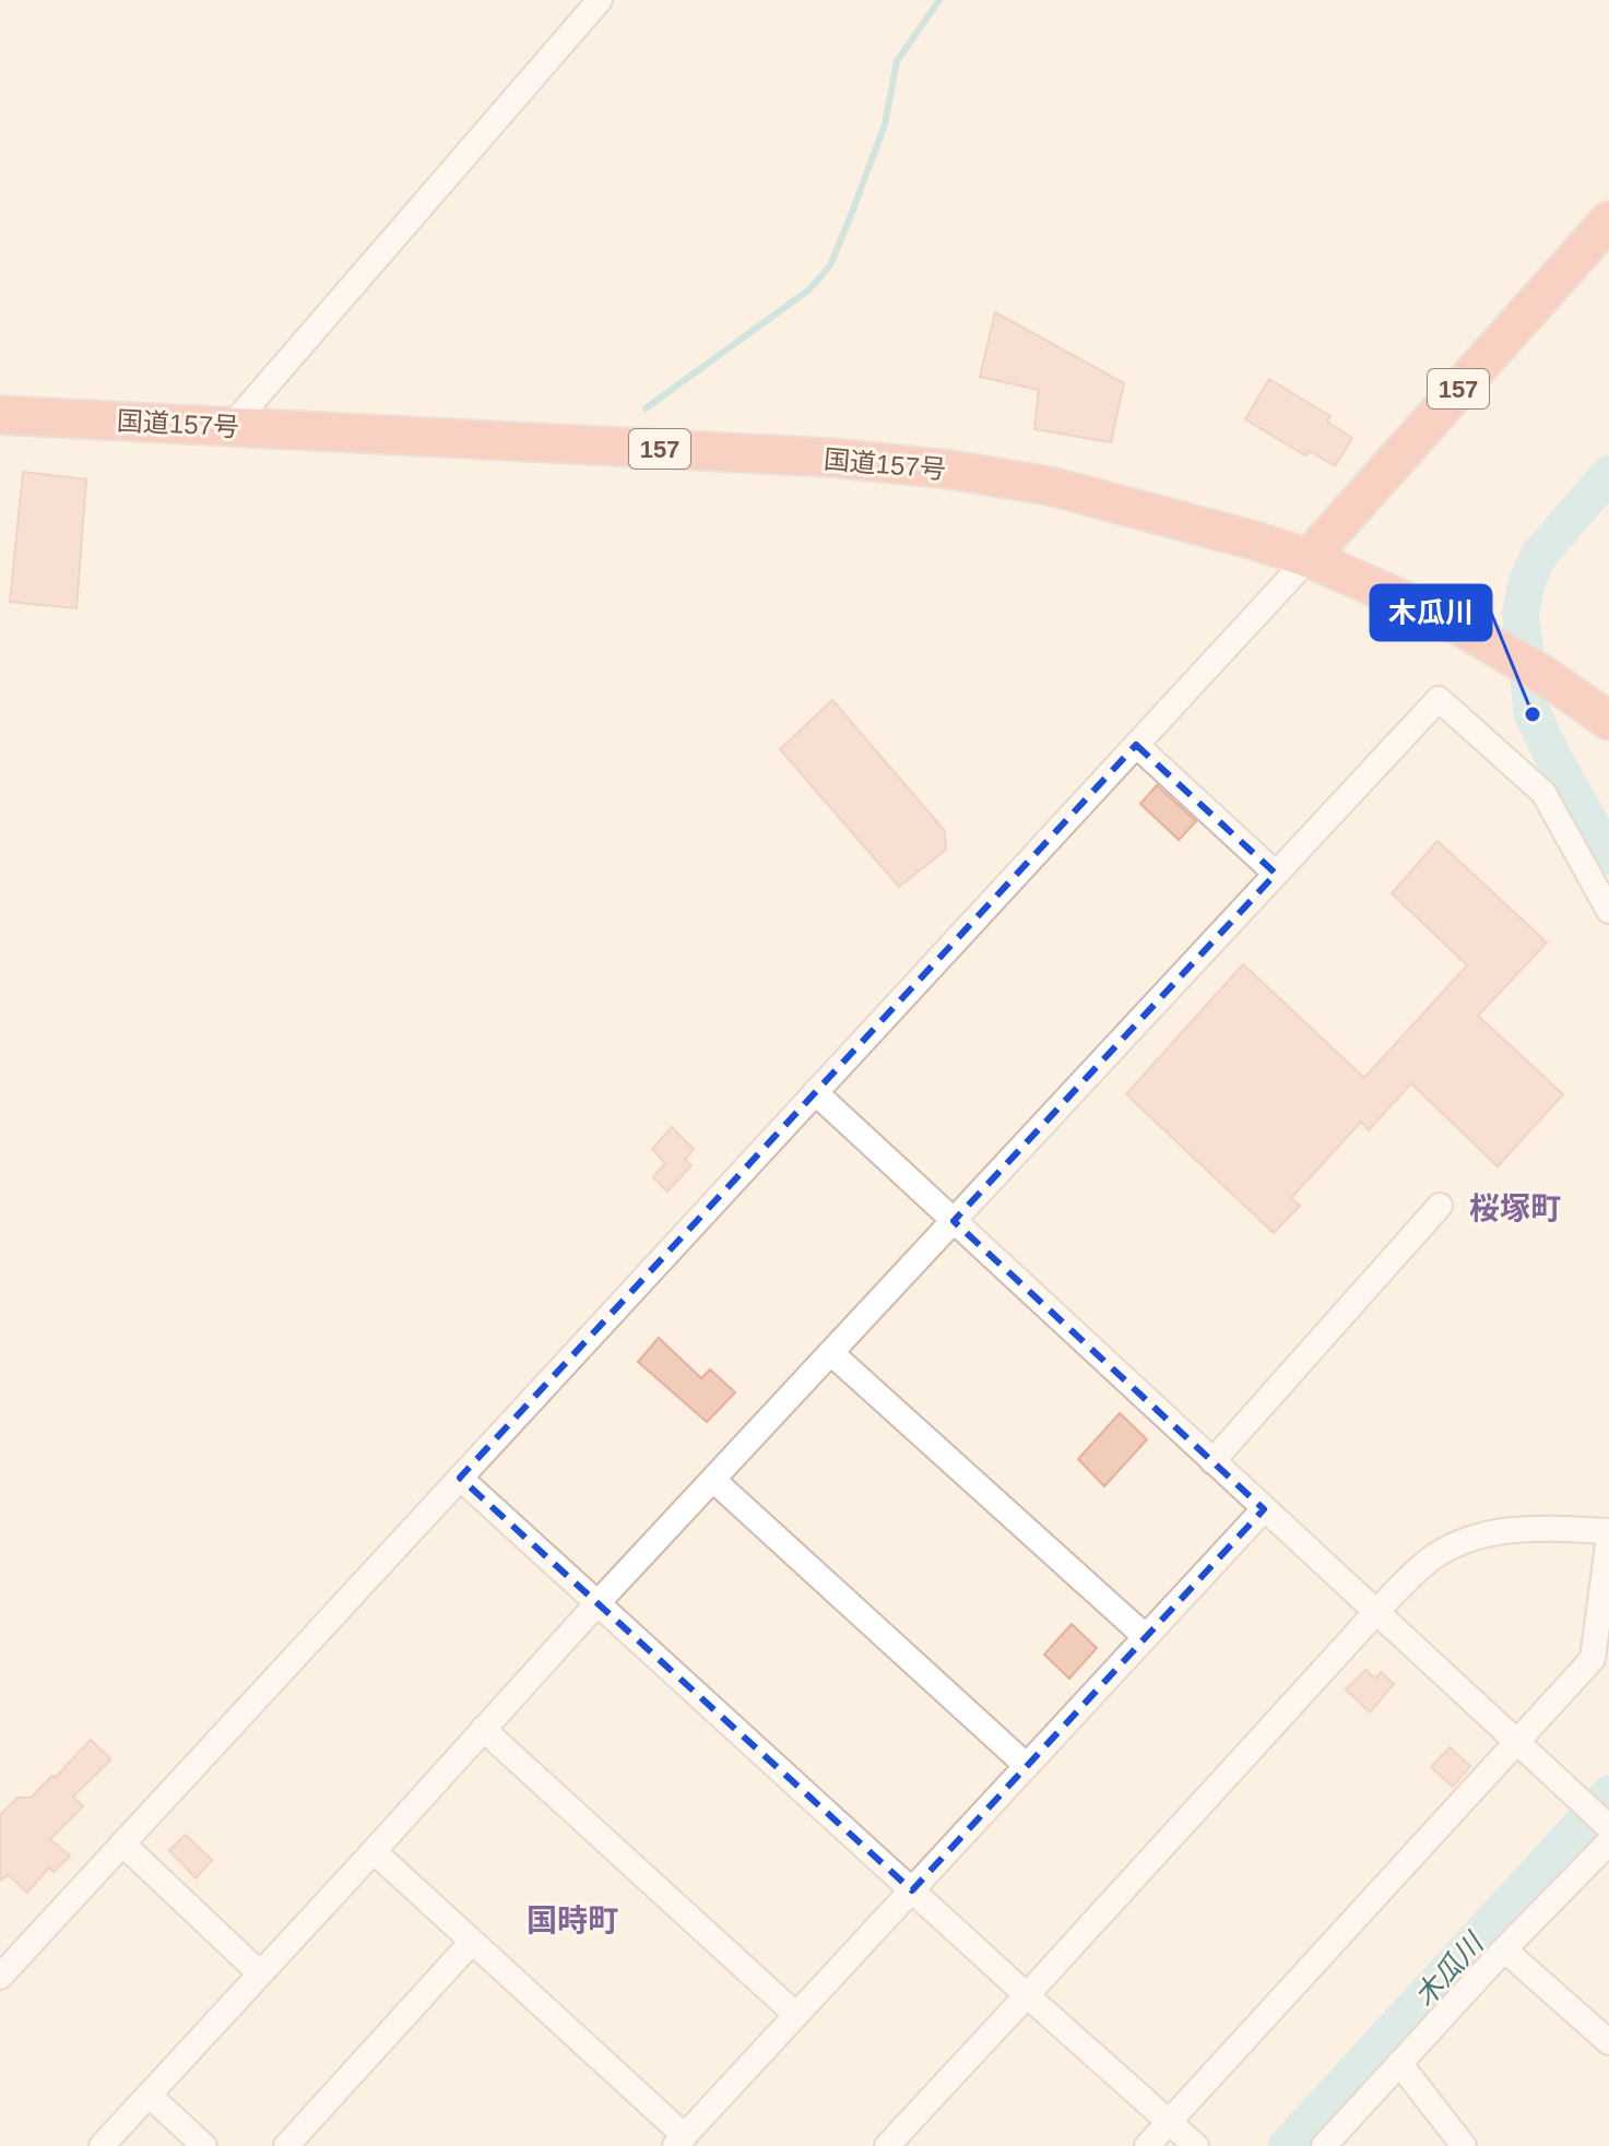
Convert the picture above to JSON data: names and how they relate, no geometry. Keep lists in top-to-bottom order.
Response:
{
  "streets": {
    "highway": ["157", "国道157号"]
  },
  "crossings": [
    ["157", "国道157号"]
  ],
  "districts": ["桜塚町", "国時町"],
  "water": ["木瓜川"],
  "places": ["木瓜川"]
}
